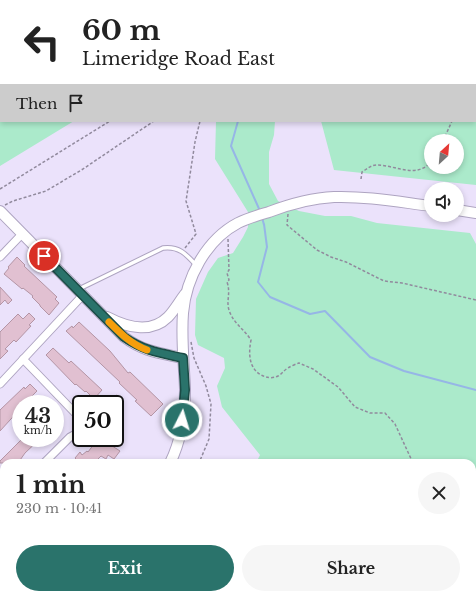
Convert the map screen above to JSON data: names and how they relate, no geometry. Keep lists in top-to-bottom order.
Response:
{
  "north": "top right",
  "page": {
    "turn": ["60 m", "Limeridge Road East"],
    "then": "Then",
    "speed": "43 km/h",
    "limit": "50",
    "heading": ["1 min", "230 m · 10:41"],
    "buttons": ["Exit", "Share"]
  }
}
